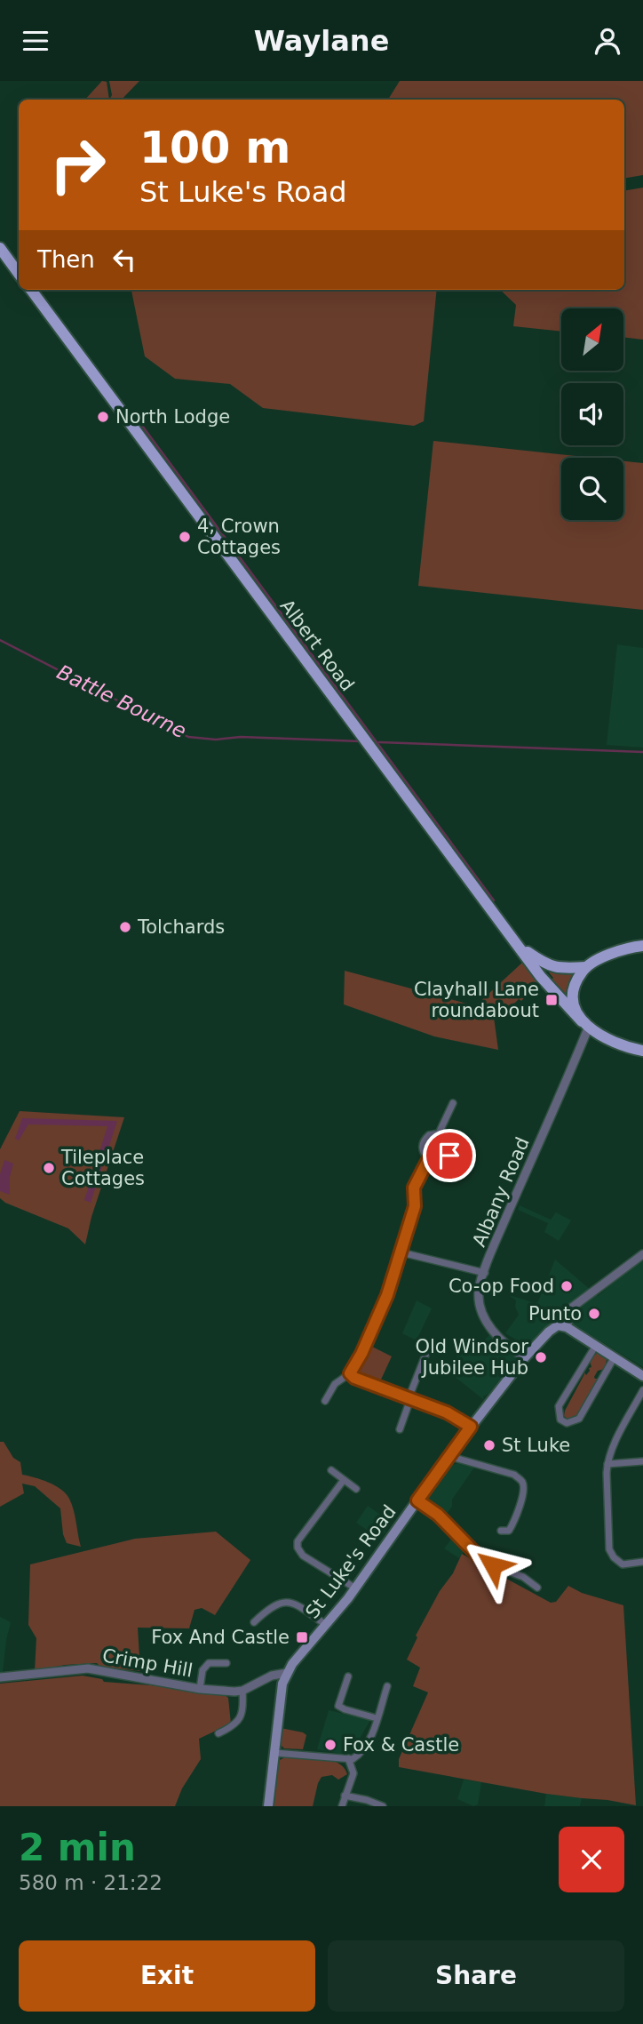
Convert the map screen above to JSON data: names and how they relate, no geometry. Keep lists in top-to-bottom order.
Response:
{
  "streets": {
    "main road": ["Albert Road", "St Luke's Road"],
    "street": ["Albany Road", "Crimp Hill"]
  },
  "crossings": [
    ["Albert Road", "Albany Road"],
    ["Albany Road", "St Luke's Road"],
    ["St Luke's Road", "Crimp Hill"]
  ],
  "water": ["Battle Bourne"],
  "places": {
    "other": [
      "North Lodge",
      "4, Crown Cottages",
      "Tolchards",
      "Tileplace Cottages",
      "Co-op Food",
      "Punto",
      "Old Windsor Jubilee Hub",
      "St Luke",
      "Fox & Castle"
    ],
    "transit": ["Clayhall Lane roundabout", "Fox And Castle"]
  },
  "north": "top right",
  "page": {
    "header": "Waylane",
    "turn": ["100 m", "St Luke's Road"],
    "then": "Then",
    "heading": ["2 min", "580 m · 21:22"],
    "buttons": ["Exit", "Share"]
  }
}
